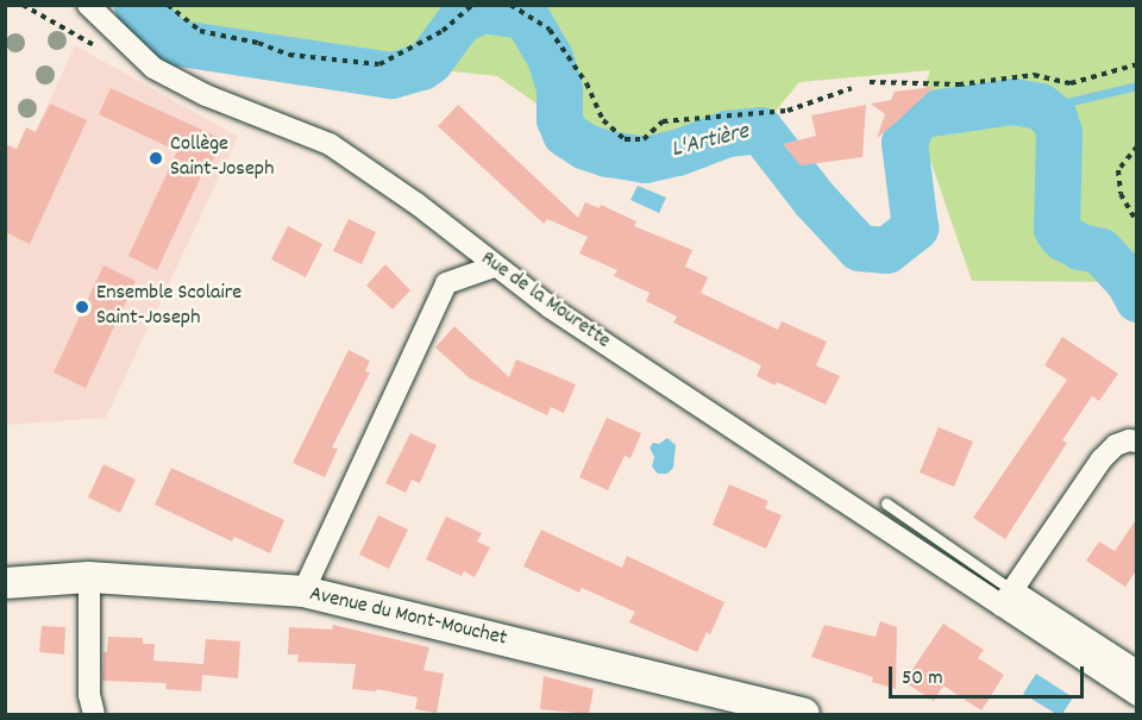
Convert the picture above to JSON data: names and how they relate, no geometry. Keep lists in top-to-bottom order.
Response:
{
  "streets": {
    "main road": ["Avenue du Mont-Mouchet"],
    "street": ["Rue de la Mourette"]
  },
  "water": ["L'Artière"],
  "places": ["Collège Saint-Joseph", "Ensemble Scolaire Saint-Joseph"],
  "scale_bar": "50 m"
}
